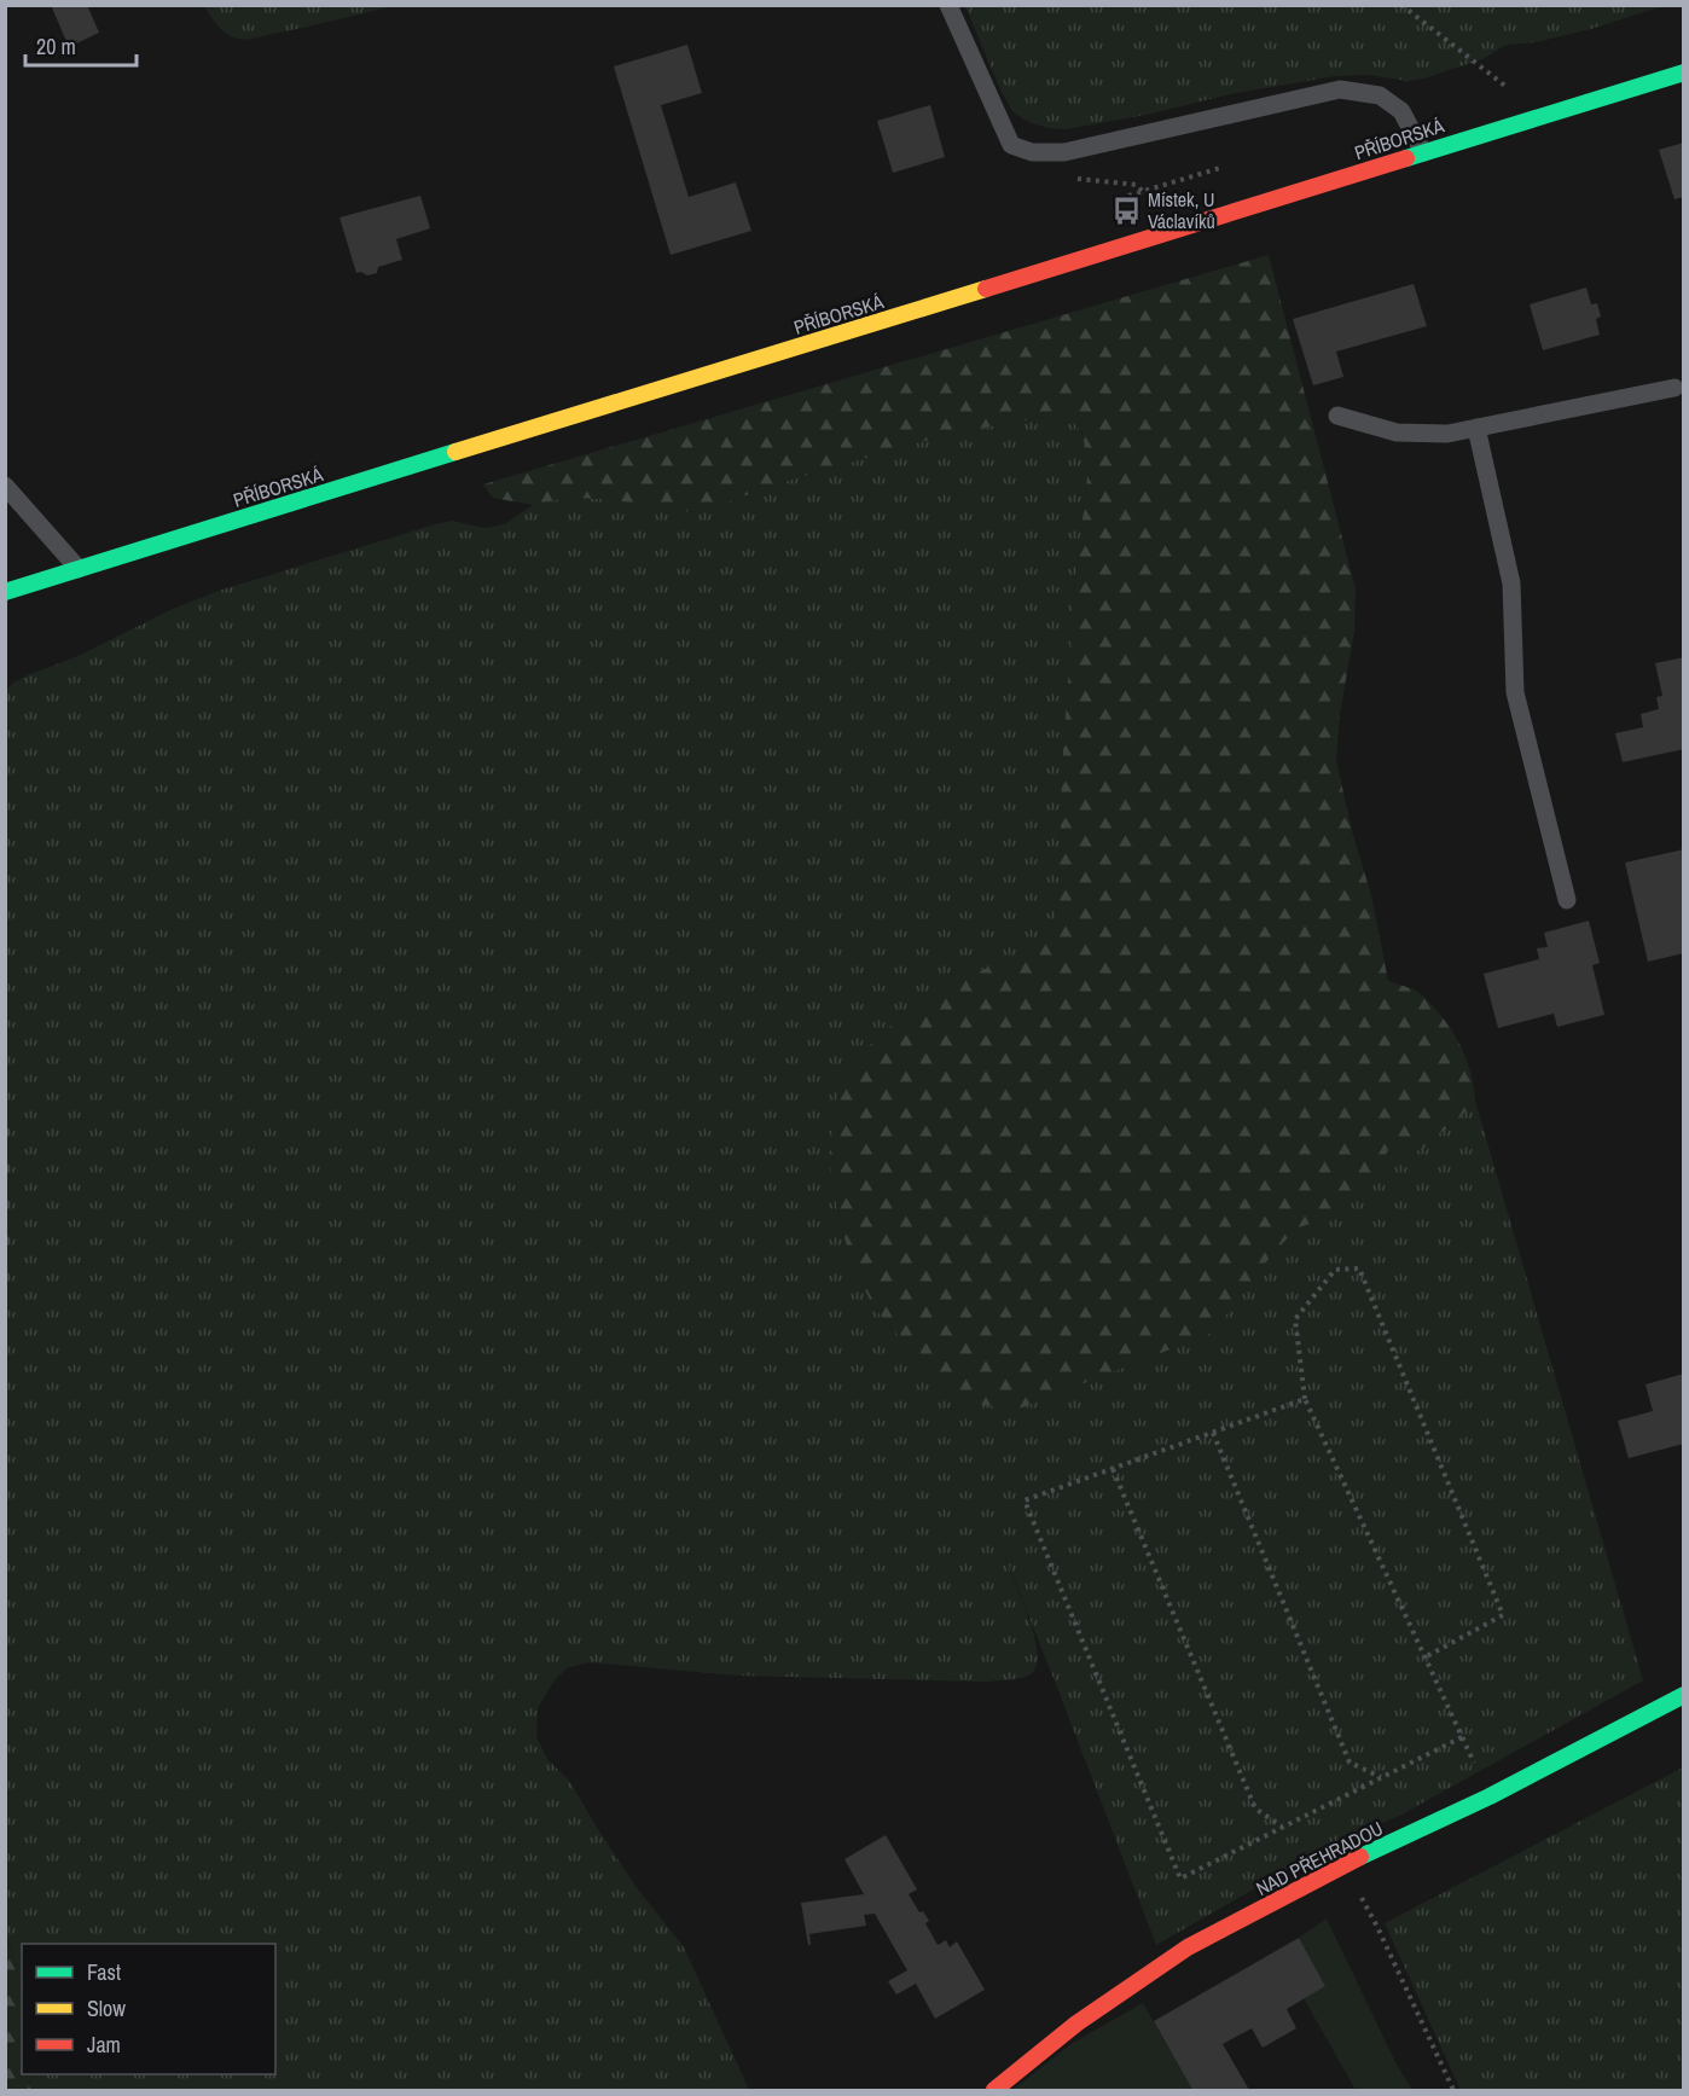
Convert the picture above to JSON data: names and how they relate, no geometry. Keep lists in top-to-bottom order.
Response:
{
  "streets": {
    "main road": ["PŘÍBORSKÁ", "NAD PŘEHRADOU"]
  },
  "places": {
    "bus stop": ["Místek, U Václavíků"]
  },
  "legend": ["Fast", "Slow", "Jam"],
  "scale_bar": "20 m"
}
